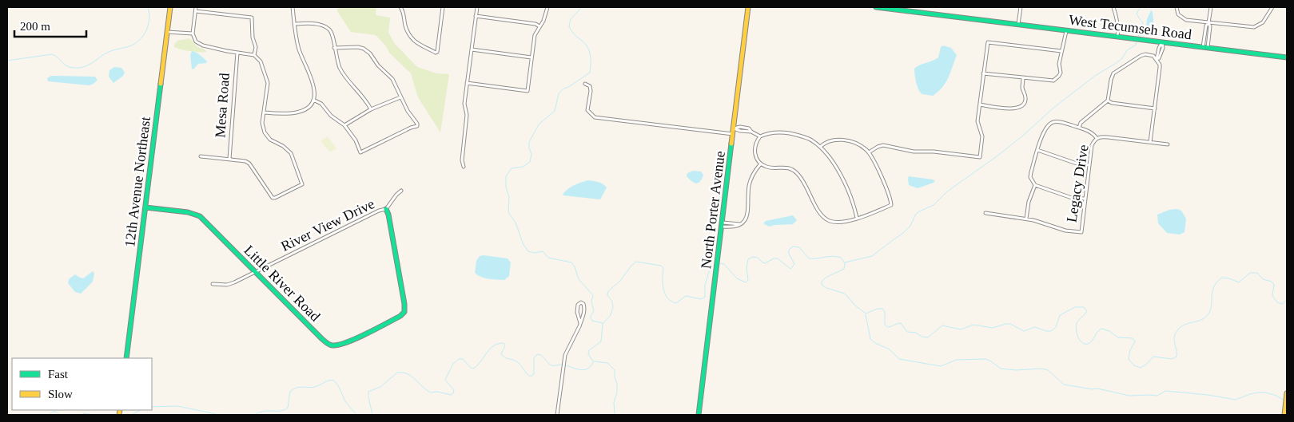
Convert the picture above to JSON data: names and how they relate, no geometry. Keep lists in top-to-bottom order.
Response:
{
  "streets": {
    "main road": [
      "West Tecumseh Road",
      "12th Avenue Northeast",
      "North Porter Avenue",
      "Little River Road"
    ],
    "street": ["Mesa Road", "Legacy Drive", "River View Drive"]
  },
  "crossings": [
    ["12th Avenue Northeast", "Little River Road"],
    ["River View Drive", "Little River Road"]
  ],
  "legend": ["Fast", "Slow"],
  "scale_bar": "200 m"
}
